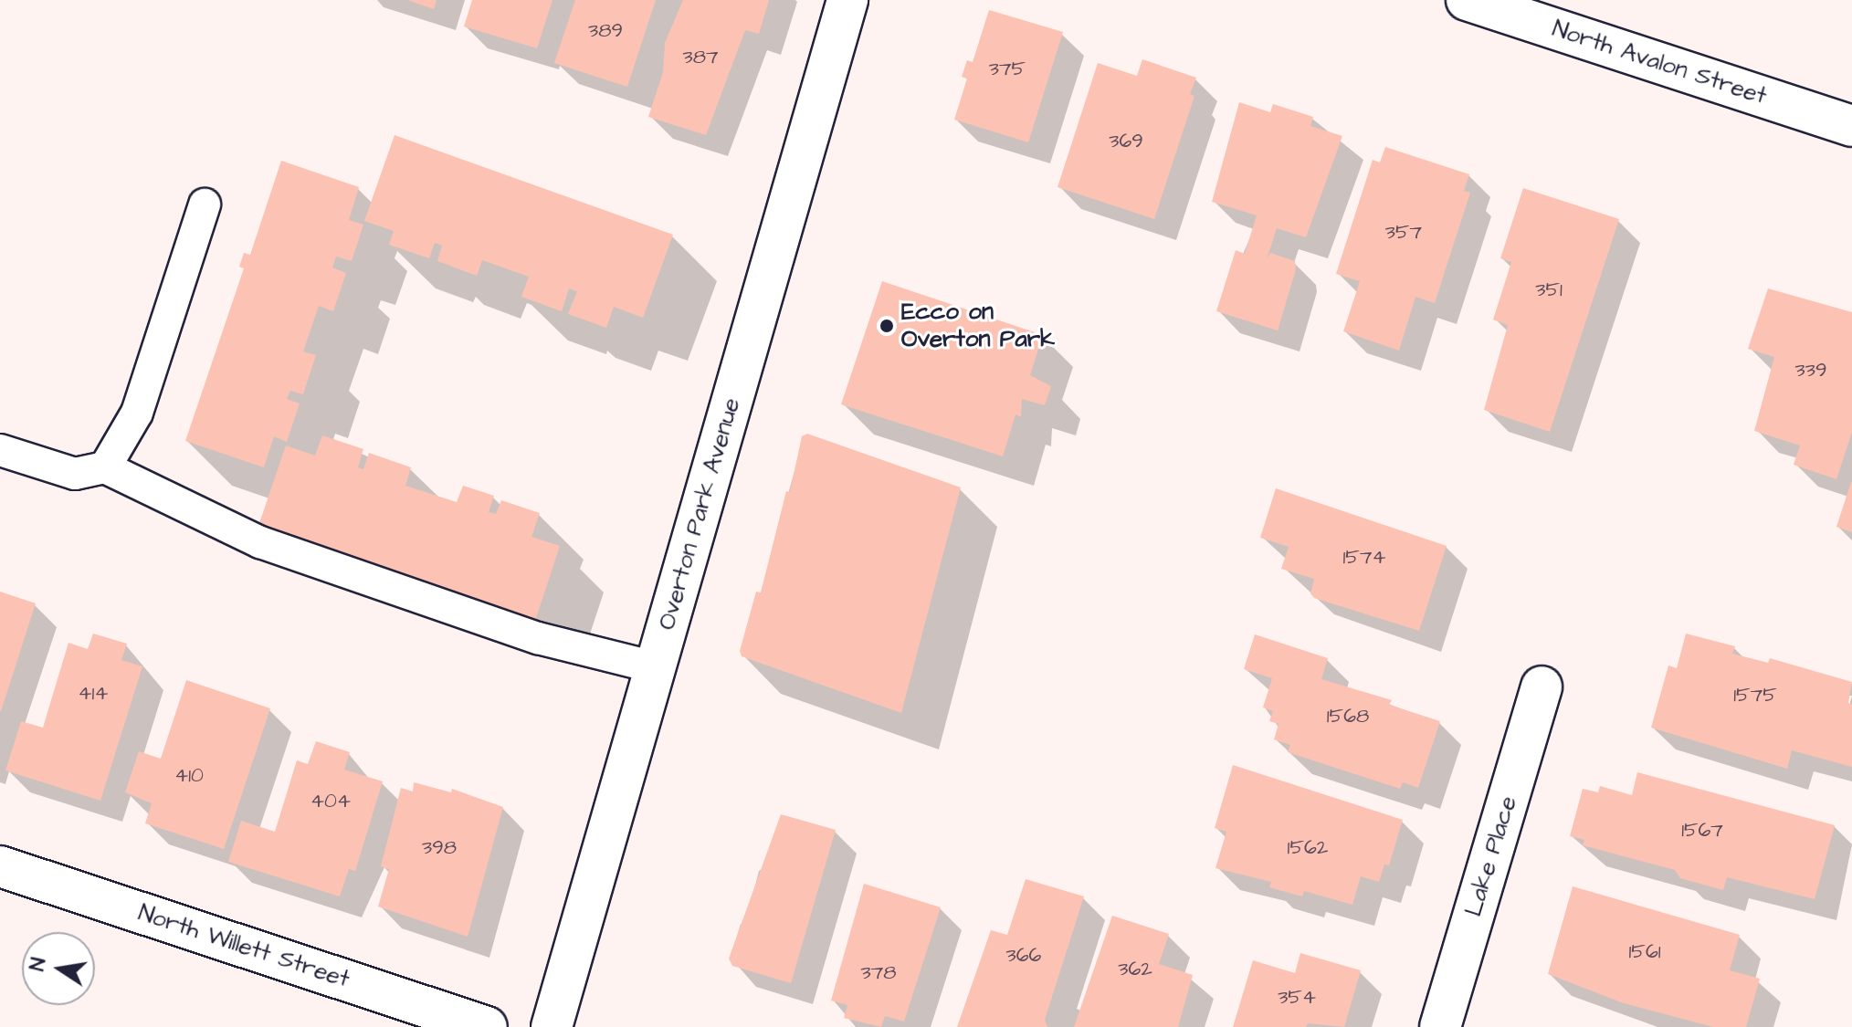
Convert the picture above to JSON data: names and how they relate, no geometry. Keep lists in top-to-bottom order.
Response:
{
  "streets": {
    "street": [
      "North Avalon Street",
      "Overton Park Avenue",
      "Lake Place",
      "North Willett Street"
    ]
  },
  "places": ["Ecco on Overton Park"],
  "house_numbers": [
    "389",
    "387",
    "375",
    "369",
    "357",
    "351",
    "339",
    "1574",
    "414",
    "1575",
    "1568",
    "410",
    "404",
    "1567",
    "398",
    "1562",
    "1561",
    "366",
    "362",
    "378",
    "354"
  ],
  "north": "left"
}
